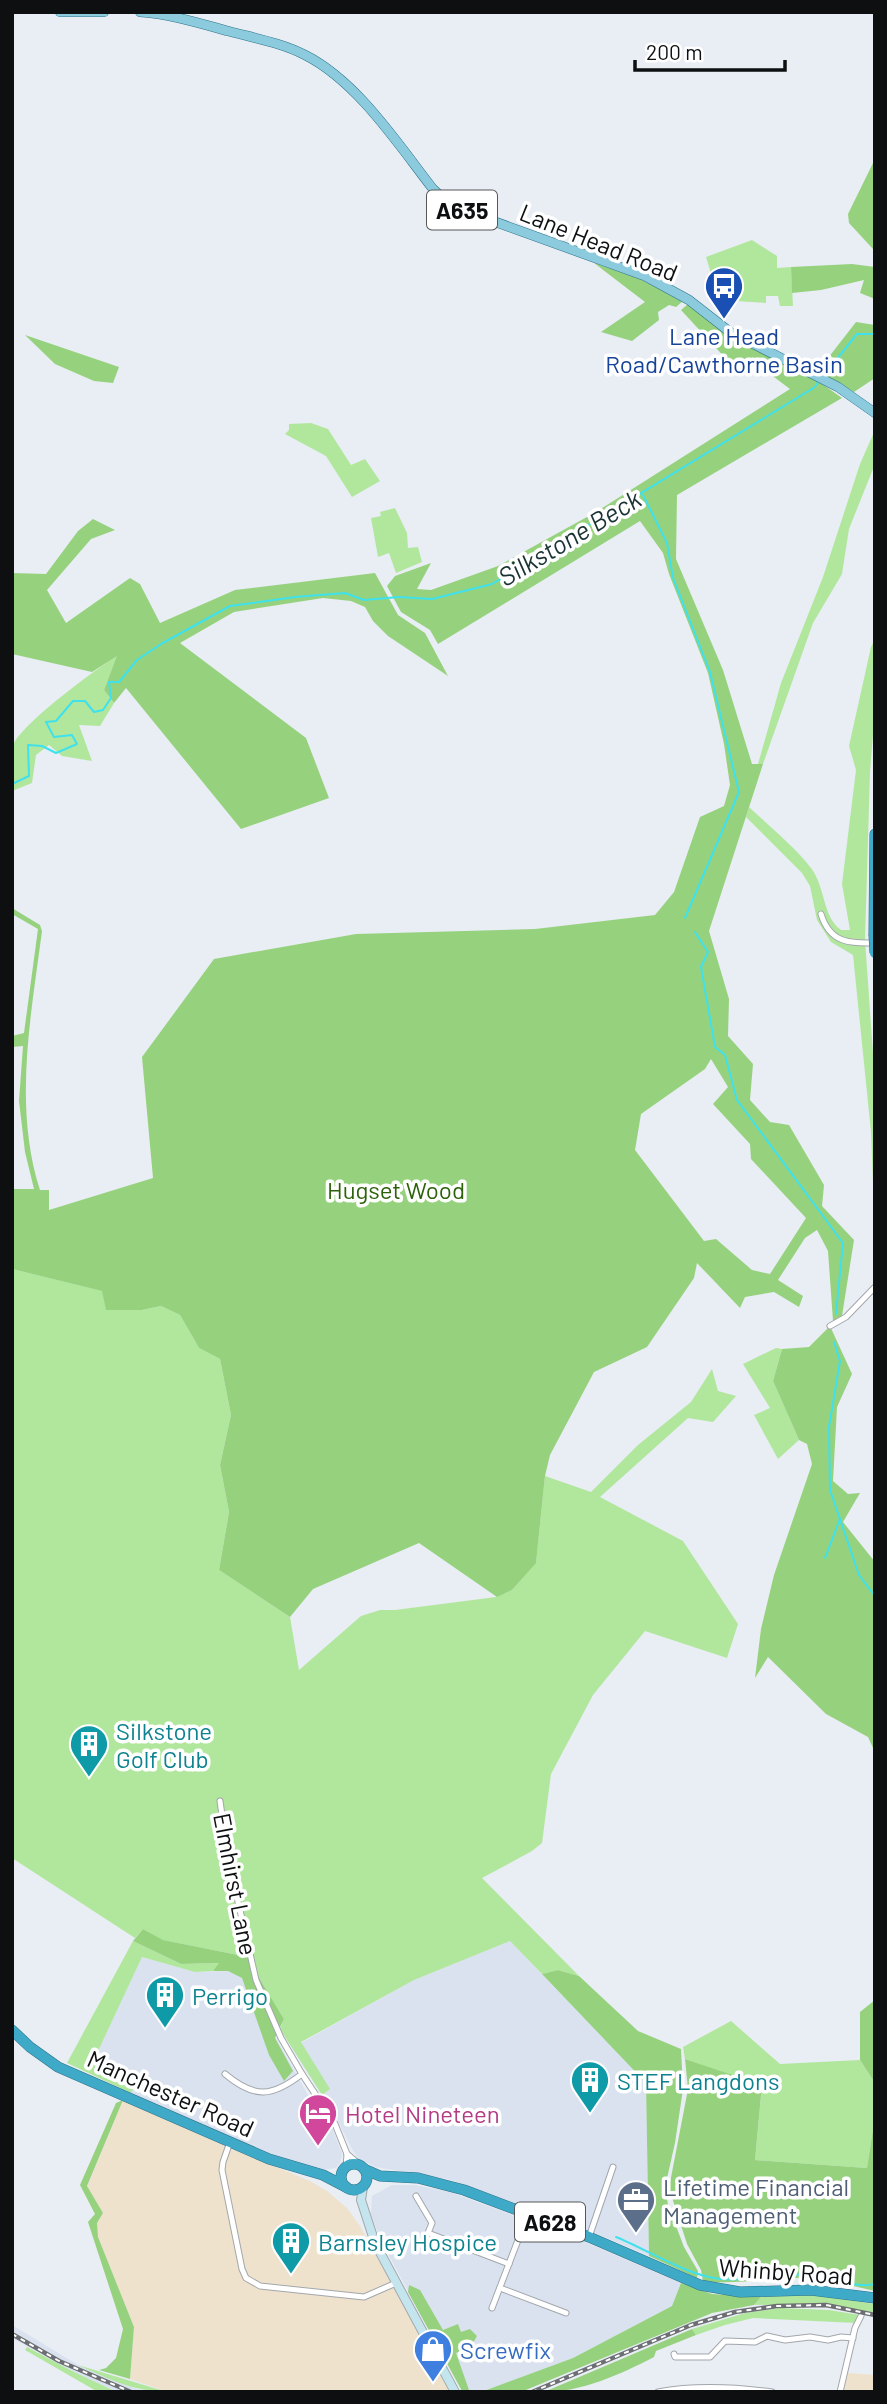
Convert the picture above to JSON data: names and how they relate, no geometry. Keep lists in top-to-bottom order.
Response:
{
  "streets": {
    "highway": ["Manchester Road", "A628", "Whinby Road"],
    "main road": ["A635", "Lane Head Road"],
    "street": ["Elmhirst Lane"]
  },
  "crossings": [
    ["Elmhirst Lane", "Manchester Road"],
    ["Elmhirst Lane", "A628"],
    ["Elmhirst Lane", "Whinby Road"],
    ["Manchester Road", "A628"],
    ["Manchester Road", "Whinby Road"],
    ["A628", "Whinby Road"]
  ],
  "water": ["Silkstone Beck"],
  "parks": ["Hugset Wood"],
  "places": {
    "bus stop": ["Lane Head Road/Cawthorne Basin"],
    "building": [
      "Silkstone Golf Club",
      "Perrigo",
      "STEF Langdons",
      "Barnsley Hospice"
    ],
    "hotel": ["Hotel Nineteen"],
    "office": ["Lifetime Financial Management"],
    "shop": ["Screwfix"]
  },
  "scale_bar": "200 m"
}
